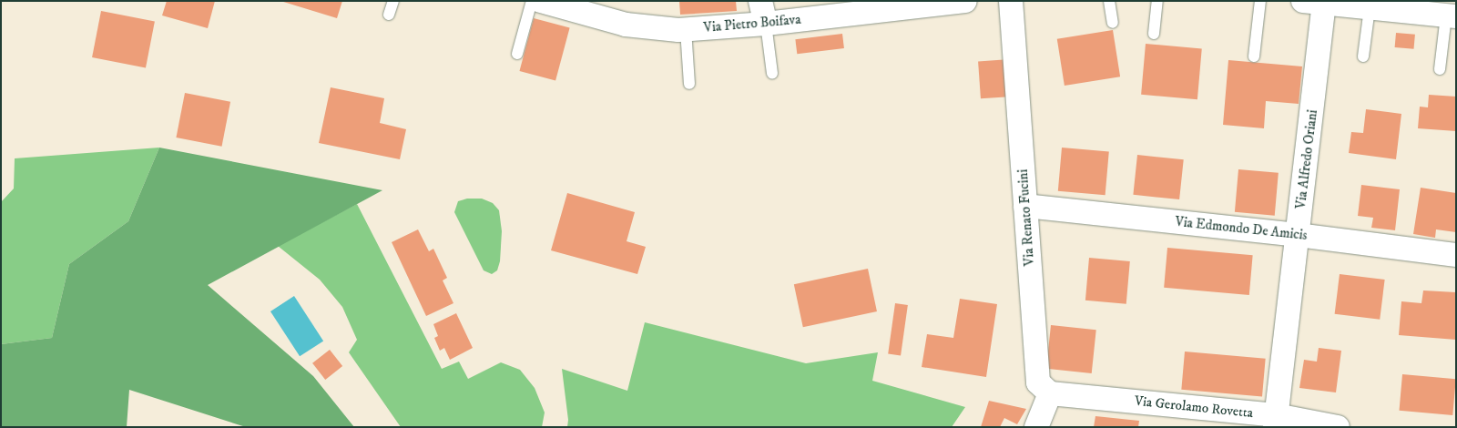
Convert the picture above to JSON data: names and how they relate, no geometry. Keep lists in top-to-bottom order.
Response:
{
  "streets": {
    "street": [
      "Via Pietro Boifava",
      "Via Alfredo Oriani",
      "Via Renato Fucini",
      "Via Edmondo De Amicis",
      "Via Gerolamo Rovetta"
    ]
  },
  "crossings": [
    ["Via Alfredo Oriani", "Via Edmondo De Amicis"],
    ["Via Alfredo Oriani", "Via Gerolamo Rovetta"],
    ["Via Renato Fucini", "Via Edmondo De Amicis"],
    ["Via Renato Fucini", "Via Gerolamo Rovetta"]
  ]
}
